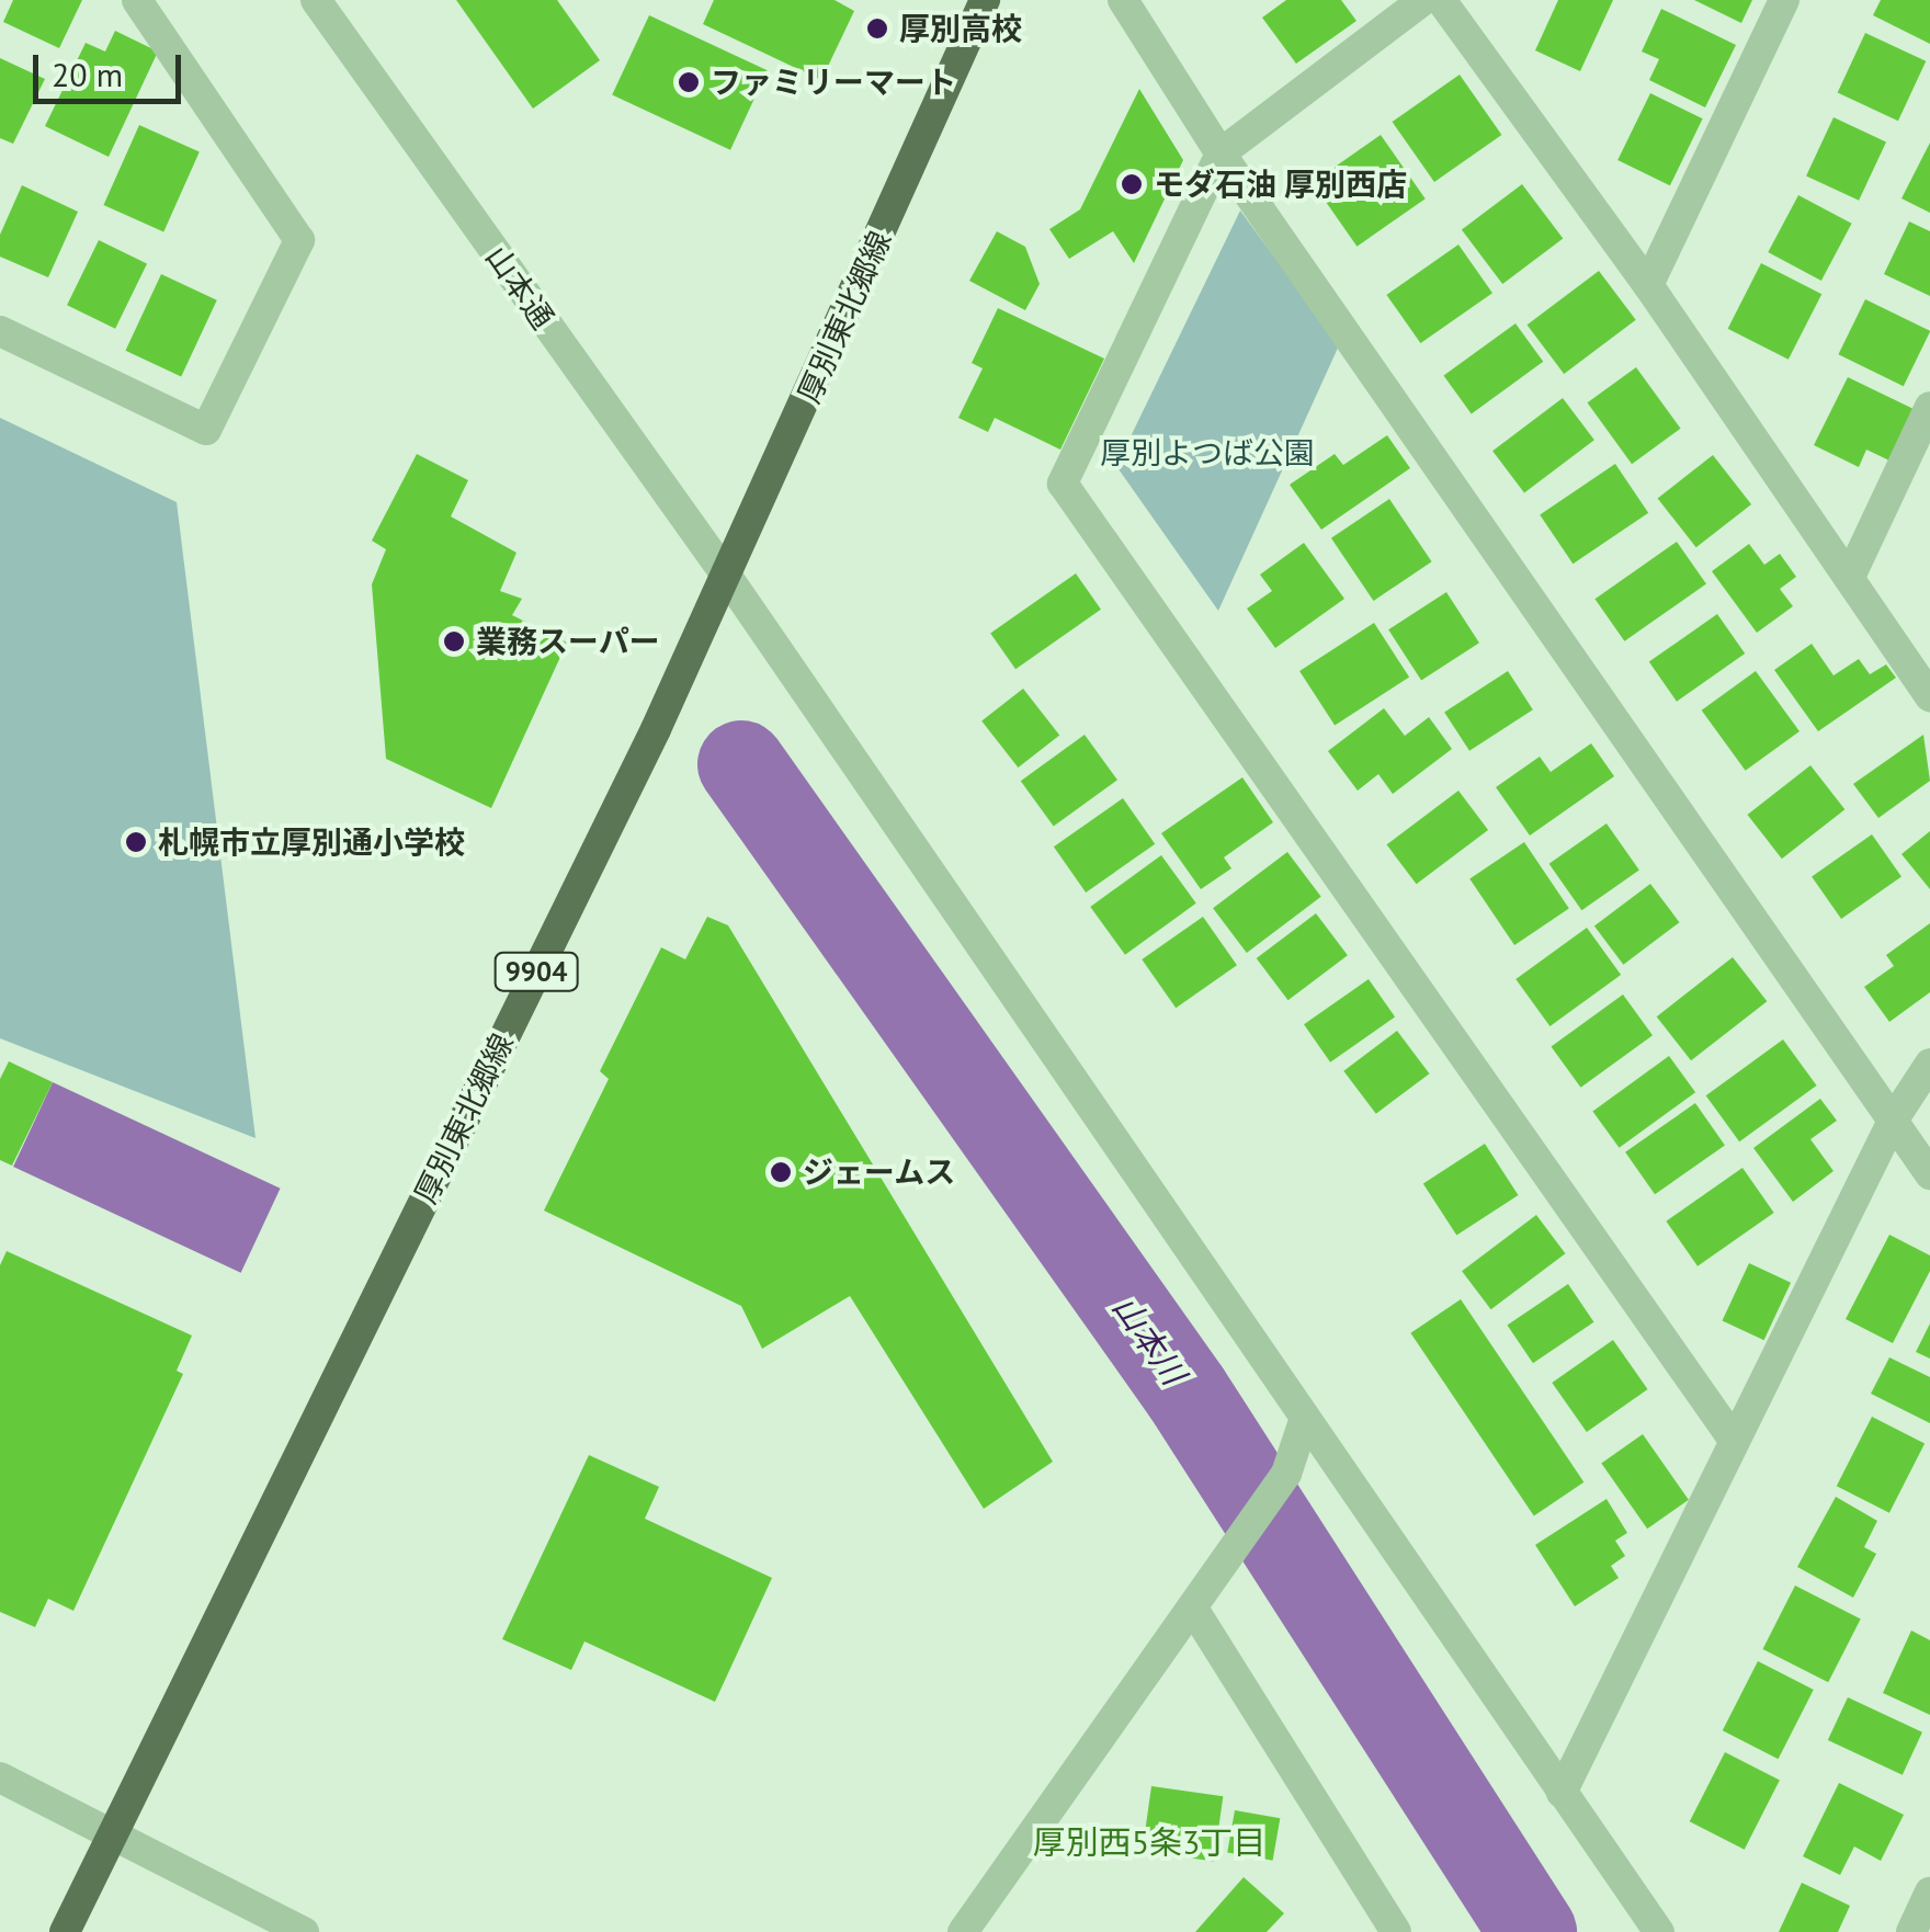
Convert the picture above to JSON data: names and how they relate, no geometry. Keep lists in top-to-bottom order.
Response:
{
  "streets": {
    "main road": ["厚別東北郷線", "9904"],
    "street": ["山本通"]
  },
  "crossings": [
    ["山本通", "厚別東北郷線"]
  ],
  "districts": ["厚別西5条3丁目"],
  "water": ["山本川"],
  "parks": ["厚別よつば公園"],
  "places": [
    "厚別高校",
    "ファミリーマート",
    "モダ石油 厚別西店",
    "業務スーパー",
    "札幌市立厚別通小学校",
    "ジェームス"
  ],
  "scale_bar": "20 m"
}
